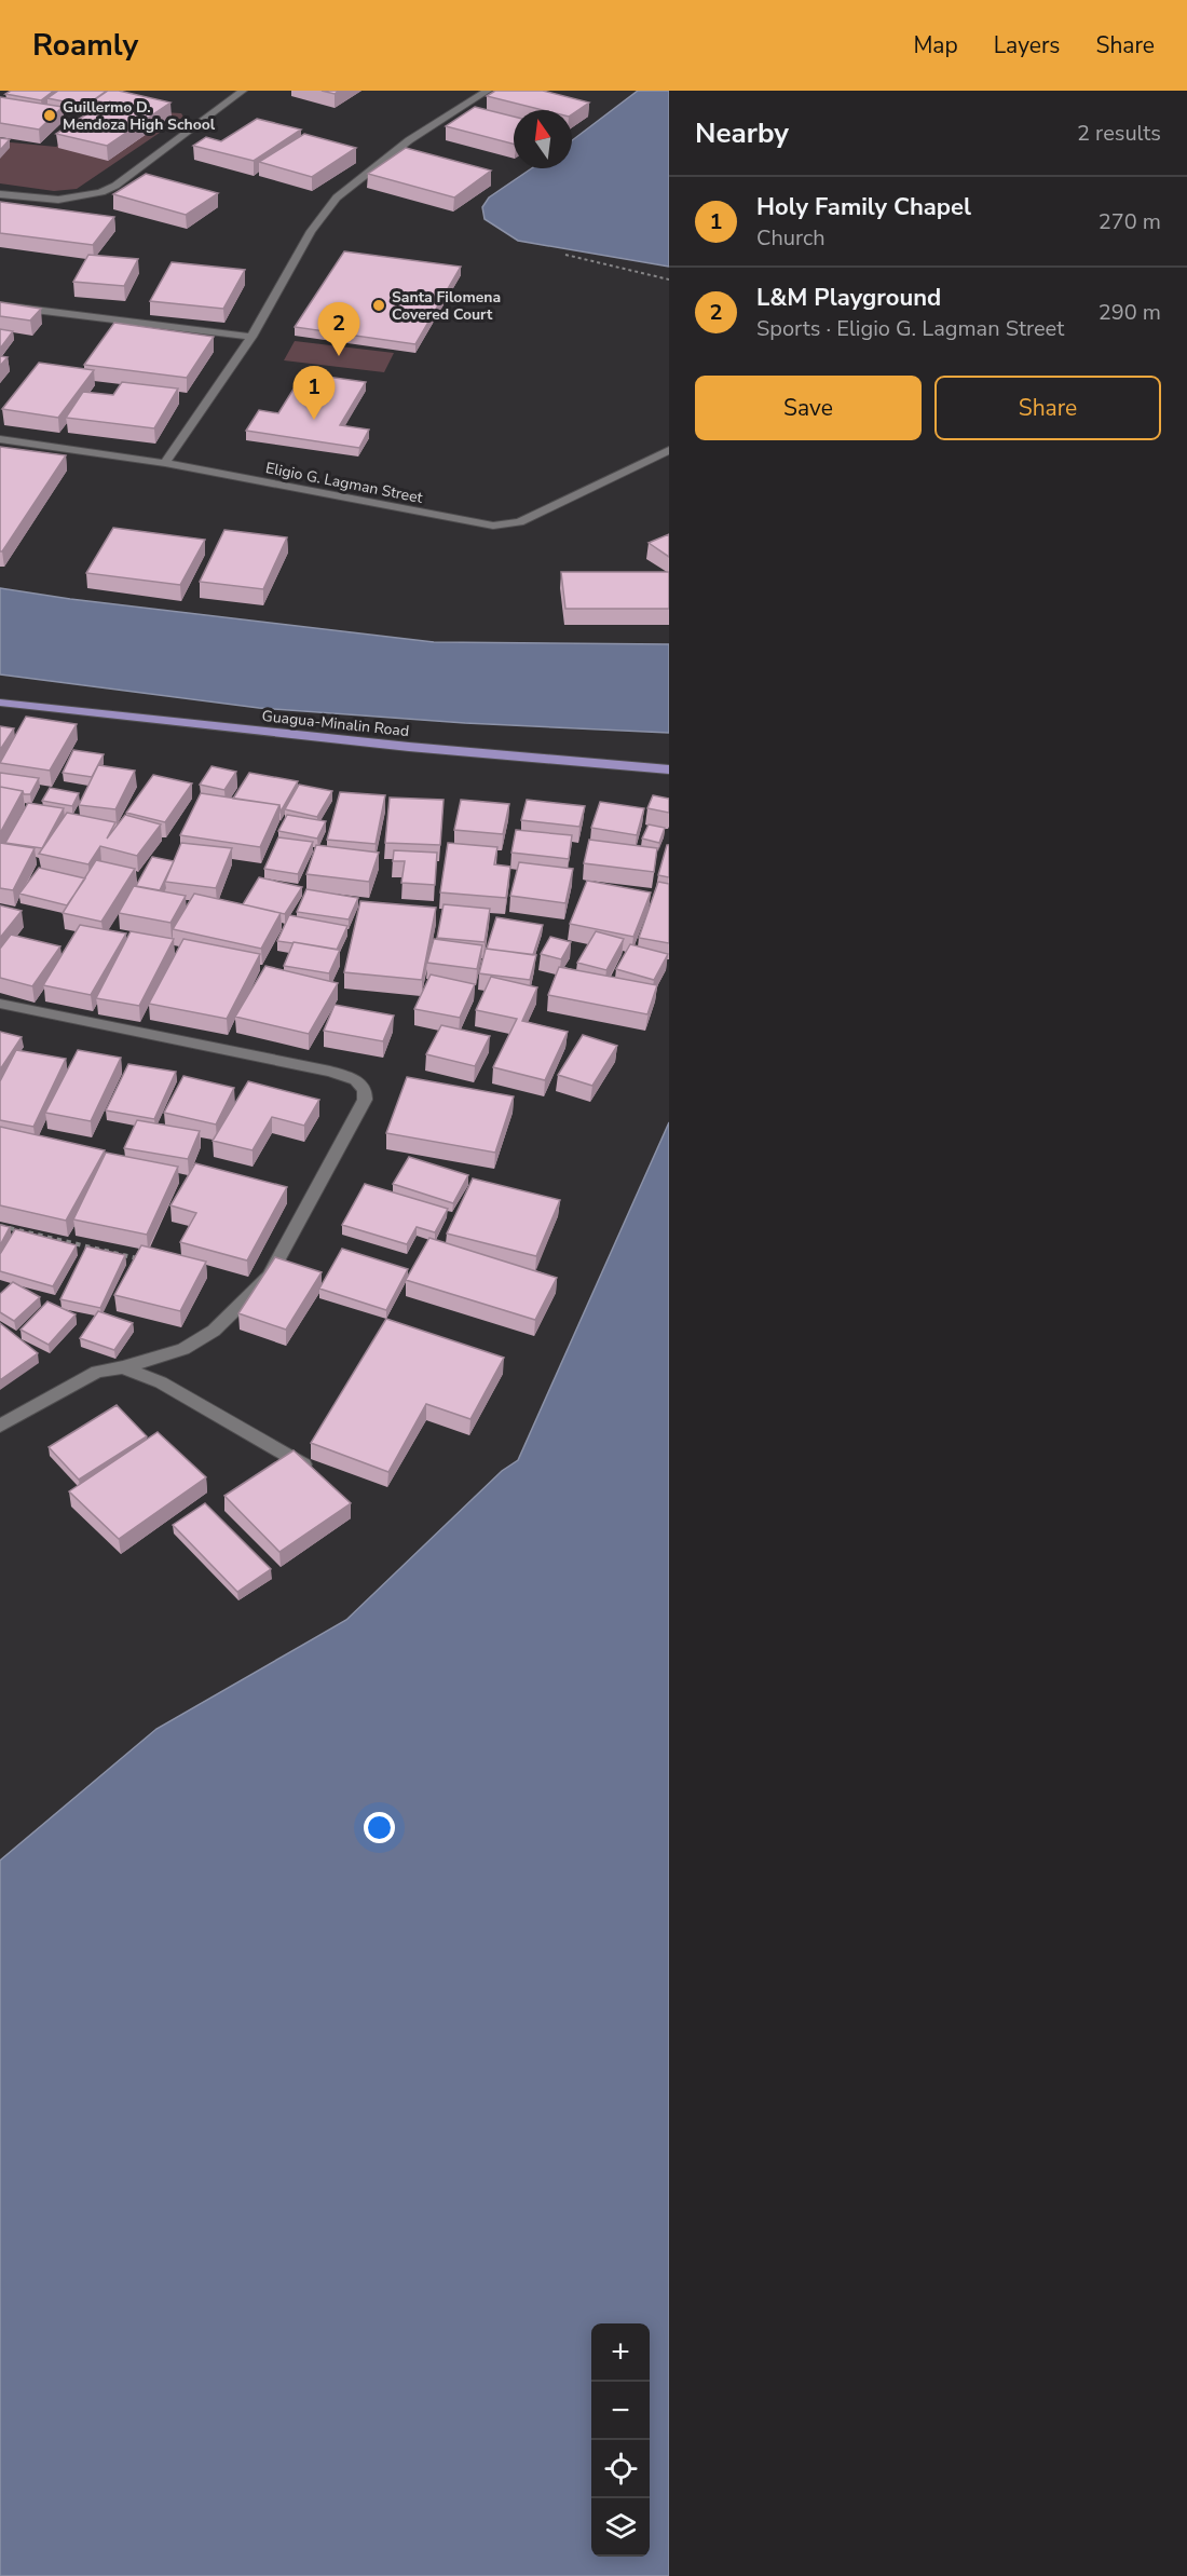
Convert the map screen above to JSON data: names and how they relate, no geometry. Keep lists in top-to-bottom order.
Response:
{
  "streets": {
    "main road": ["Guagua-Minalin Road"],
    "street": ["Eligio G. Lagman Street"]
  },
  "places": ["Guillermo D. Mendoza High School", "Santa Filomena Covered Court"],
  "north": "top",
  "page": {
    "header": "Roamly",
    "nav": ["Map", "Layers", "Share"],
    "heading": ["Nearby", "2 results"],
    "list": [
      {
        "mark": "1",
        "name": "Holy Family Chapel",
        "note": "Church",
        "value": "270 m"
      },
      {
        "mark": "2",
        "name": "L&M Playground",
        "note": "Sports · Eligio G. Lagman Street",
        "value": "290 m"
      }
    ],
    "pins": ["2", "1"],
    "buttons": ["Save", "Share"],
    "map_buttons": ["+", "−"]
  }
}
